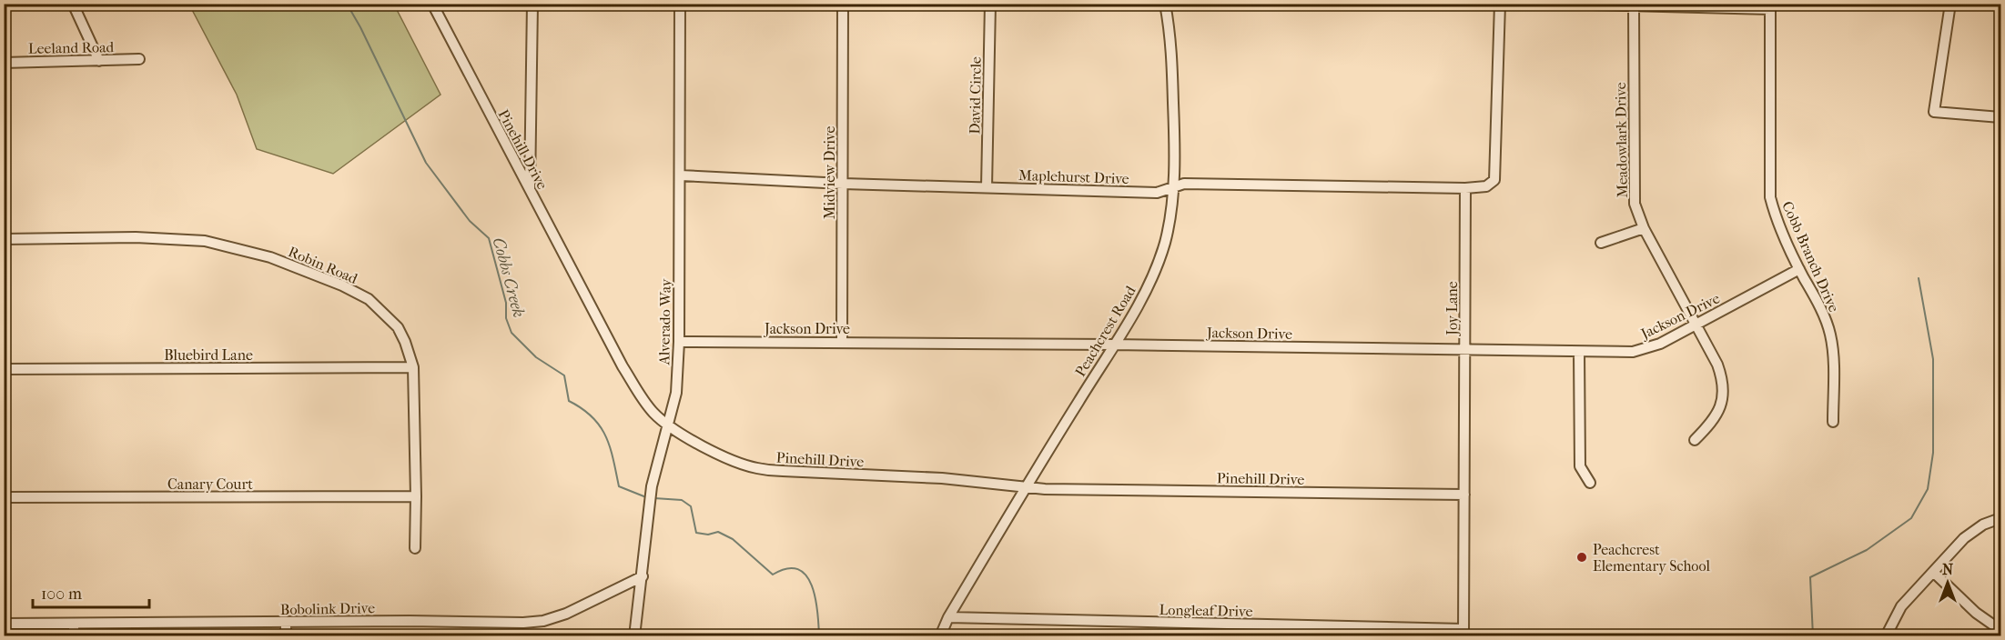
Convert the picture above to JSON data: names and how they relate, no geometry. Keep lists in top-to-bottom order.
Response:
{
  "streets": {
    "street": [
      "Leeland Road",
      "David Circle",
      "Meadowlark Drive",
      "Pinehill Drive",
      "Midview Drive",
      "Maplehurst Drive",
      "Cobb Branch Drive",
      "Robin Road",
      "Joy Lane",
      "Jackson Drive",
      "Alverado Way",
      "Peachcrest Road",
      "Bluebird Lane",
      "Canary Court",
      "Bobolink Drive",
      "Longleaf Drive"
    ]
  },
  "crossings": [
    ["David Circle", "Maplehurst Drive"],
    ["Meadowlark Drive", "Jackson Drive"],
    ["Pinehill Drive", "Joy Lane"],
    ["Pinehill Drive", "Alverado Way"],
    ["Pinehill Drive", "Peachcrest Road"],
    ["Midview Drive", "Maplehurst Drive"],
    ["Midview Drive", "Jackson Drive"],
    ["Maplehurst Drive", "Joy Lane"],
    ["Maplehurst Drive", "Alverado Way"],
    ["Maplehurst Drive", "Peachcrest Road"],
    ["Cobb Branch Drive", "Jackson Drive"],
    ["Robin Road", "Bluebird Lane"],
    ["Robin Road", "Canary Court"],
    ["Joy Lane", "Jackson Drive"],
    ["Joy Lane", "Longleaf Drive"],
    ["Jackson Drive", "Alverado Way"],
    ["Jackson Drive", "Peachcrest Road"],
    ["Alverado Way", "Bobolink Drive"],
    ["Peachcrest Road", "Longleaf Drive"]
  ],
  "water": ["Cobbs Creek"],
  "places": ["Peachcrest Elementary School"],
  "scale_bar": "100 m",
  "north": "top"
}
